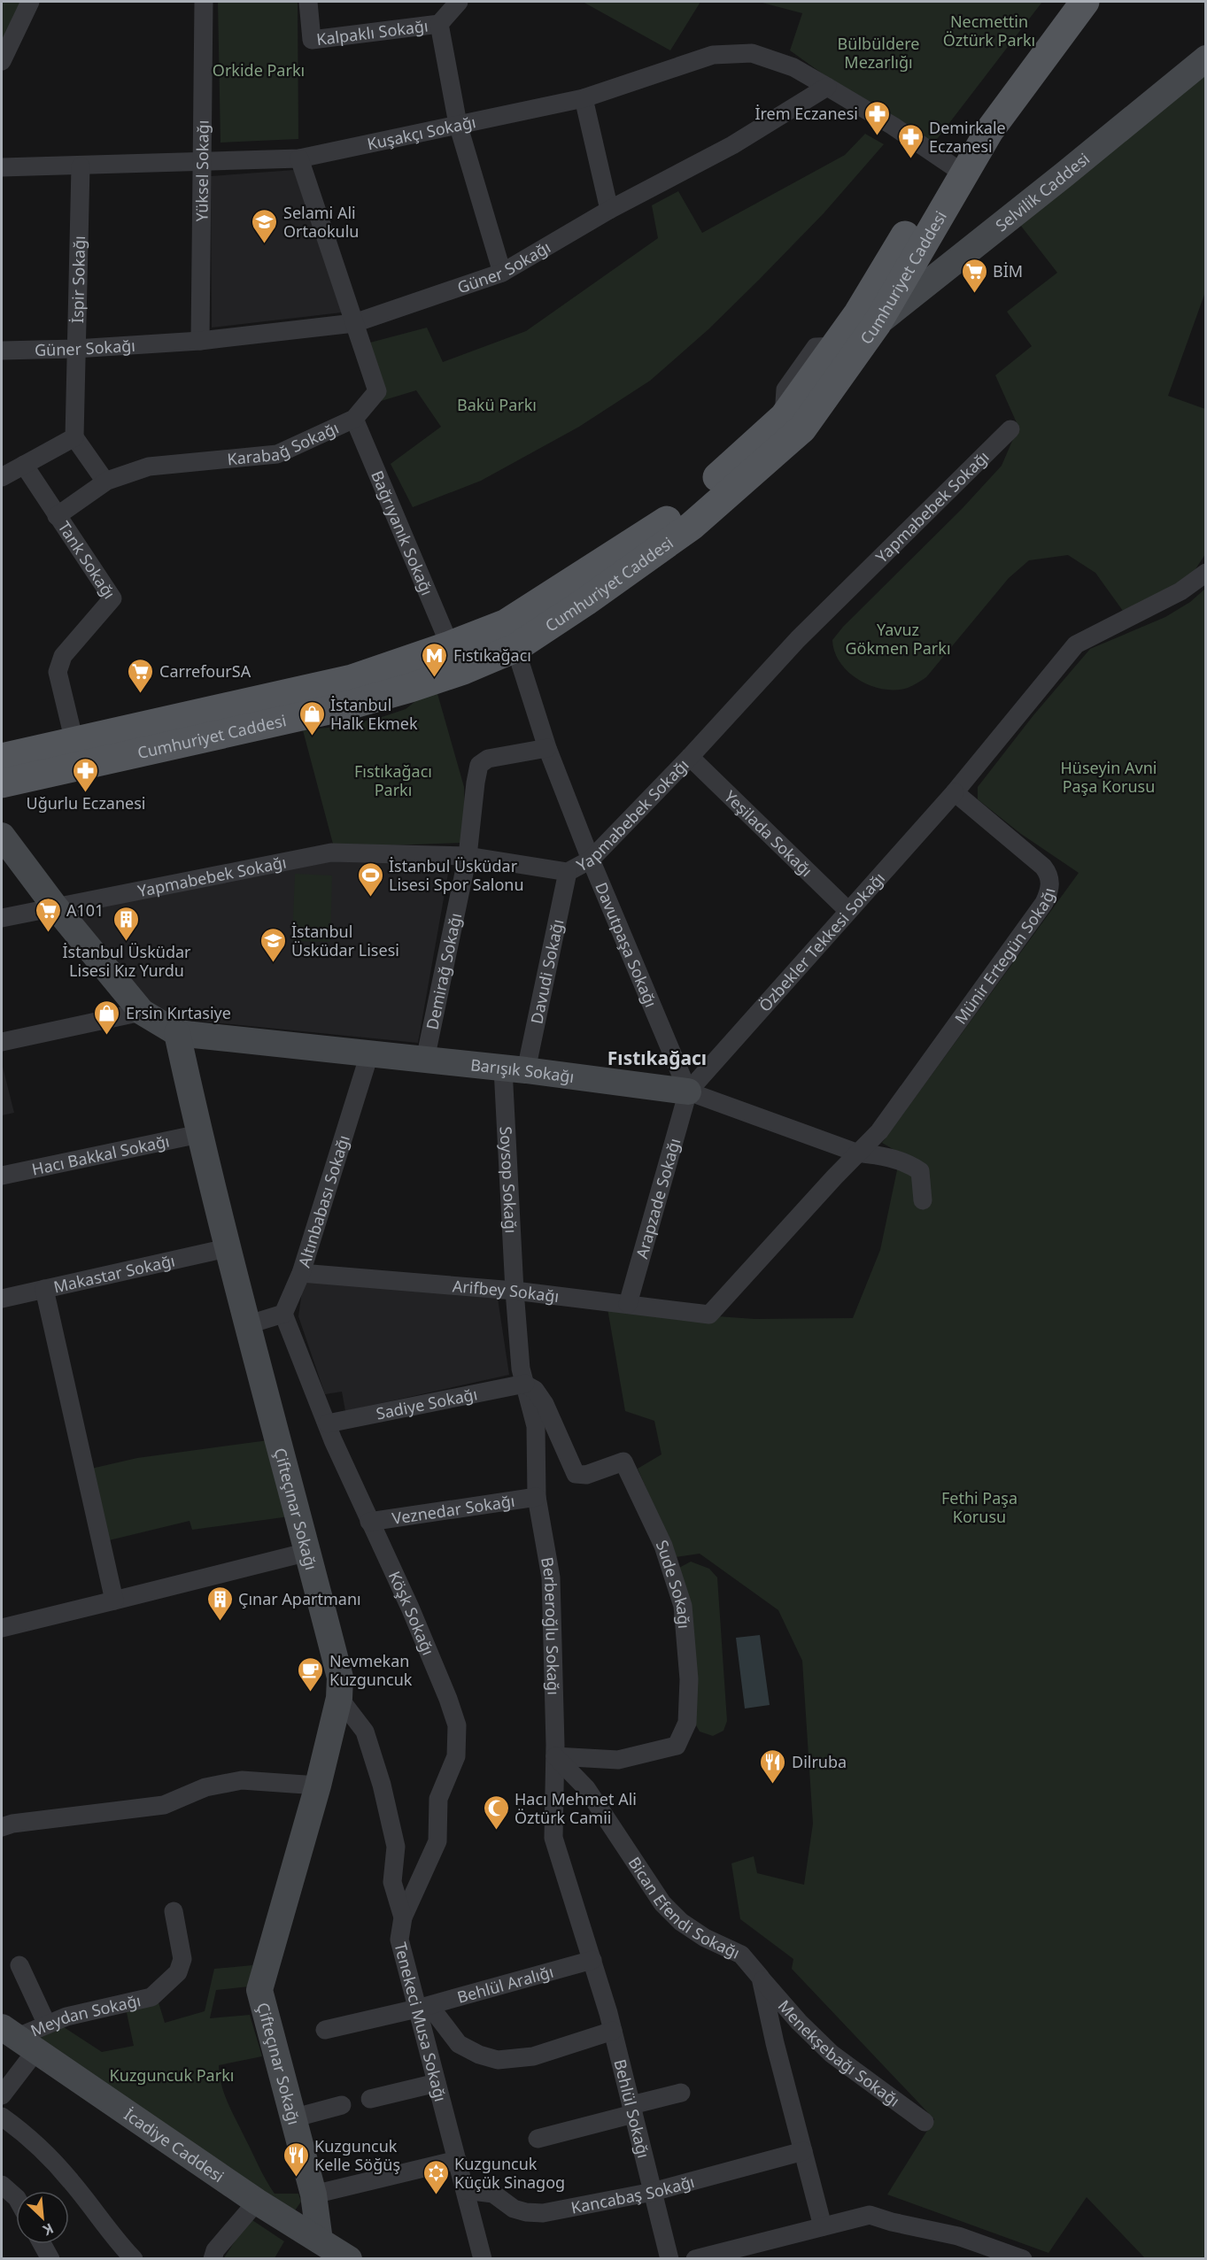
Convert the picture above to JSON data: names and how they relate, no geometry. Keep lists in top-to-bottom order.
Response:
{
  "streets": {
    "main road": ["Cumhuriyet Caddesi"],
    "street": [
      "Kalpaklı Sokağı",
      "Kuşakçı Sokağı",
      "Yüksel Sokağı",
      "Selvilik Caddesi",
      "Güner Sokağı",
      "İspir Sokağı",
      "Karabağ Sokağı",
      "Yapmabebek Sokağı",
      "Bağrıyanık Sokağı",
      "Tank Sokağı",
      "Yeşilada Sokağı",
      "Özbekler Tekkesi Sokağı",
      "Davutpaşa Sokağı",
      "Münir Ertegün Sokağı",
      "Demirağ Sokağı",
      "Davudi Sokağı",
      "Barışık Sokağı",
      "Hacı Bakkal Sokağı",
      "Soysop Sokağı",
      "Arapzade Sokağı",
      "Altınbabası Sokağı",
      "Makastar Sokağı",
      "Arifbey Sokağı",
      "Sadiye Sokağı",
      "Çifteçınar Sokağı",
      "Veznedar Sokağı",
      "Sude Sokağı",
      "Köşk Sokağı",
      "Berberoğlu Sokağı",
      "Bican Efendi Sokağı",
      "Behlül Aralığı",
      "Meydan Sokağı",
      "Tenekeci Musa Sokağı",
      "Menekşebağı Sokağı",
      "Behlül Sokağı",
      "İcadiye Caddesi",
      "Kancabaş Sokağı"
    ]
  },
  "crossings": [
    ["Kuşakçı Sokağı", "Yüksel Sokağı"],
    ["Kuşakçı Sokağı", "Güner Sokağı"],
    ["Kuşakçı Sokağı", "İspir Sokağı"],
    ["Yüksel Sokağı", "Güner Sokağı"],
    ["Selvilik Caddesi", "Cumhuriyet Caddesi"],
    ["Güner Sokağı", "İspir Sokağı"],
    ["Güner Sokağı", "Karabağ Sokağı"],
    ["Cumhuriyet Caddesi", "Bağrıyanık Sokağı"],
    ["Cumhuriyet Caddesi", "Tank Sokağı"],
    ["Cumhuriyet Caddesi", "Davutpaşa Sokağı"],
    ["Karabağ Sokağı", "Bağrıyanık Sokağı"],
    ["Karabağ Sokağı", "Tank Sokağı"],
    ["Yapmabebek Sokağı", "Yeşilada Sokağı"],
    ["Yapmabebek Sokağı", "Davutpaşa Sokağı"],
    ["Yapmabebek Sokağı", "Demirağ Sokağı"],
    ["Yapmabebek Sokağı", "Davudi Sokağı"],
    ["Yeşilada Sokağı", "Özbekler Tekkesi Sokağı"],
    ["Özbekler Tekkesi Sokağı", "Davutpaşa Sokağı"],
    ["Özbekler Tekkesi Sokağı", "Münir Ertegün Sokağı"],
    ["Özbekler Tekkesi Sokağı", "Barışık Sokağı"],
    ["Özbekler Tekkesi Sokağı", "Arapzade Sokağı"],
    ["Davutpaşa Sokağı", "Demirağ Sokağı"],
    ["Davutpaşa Sokağı", "Barışık Sokağı"],
    ["Davutpaşa Sokağı", "Arapzade Sokağı"],
    ["Münir Ertegün Sokağı", "Barışık Sokağı"],
    ["Münir Ertegün Sokağı", "Arifbey Sokağı"],
    ["Demirağ Sokağı", "Barışık Sokağı"],
    ["Davudi Sokağı", "Barışık Sokağı"],
    ["Davudi Sokağı", "Soysop Sokağı"],
    ["Barışık Sokağı", "Soysop Sokağı"],
    ["Barışık Sokağı", "Arapzade Sokağı"],
    ["Barışık Sokağı", "Altınbabası Sokağı"],
    ["Barışık Sokağı", "Çifteçınar Sokağı"],
    ["Hacı Bakkal Sokağı", "Çifteçınar Sokağı"],
    ["Soysop Sokağı", "Arifbey Sokağı"],
    ["Soysop Sokağı", "Berberoğlu Sokağı"],
    ["Arapzade Sokağı", "Arifbey Sokağı"],
    ["Altınbabası Sokağı", "Arifbey Sokağı"],
    ["Altınbabası Sokağı", "Köşk Sokağı"],
    ["Makastar Sokağı", "Çifteçınar Sokağı"],
    ["Arifbey Sokağı", "Berberoğlu Sokağı"],
    ["Sadiye Sokağı", "Sude Sokağı"],
    ["Sadiye Sokağı", "Köşk Sokağı"],
    ["Sadiye Sokağı", "Berberoğlu Sokağı"],
    ["Çifteçınar Sokağı", "Tenekeci Musa Sokağı"],
    ["Çifteçınar Sokağı", "İcadiye Caddesi"],
    ["Veznedar Sokağı", "Köşk Sokağı"],
    ["Veznedar Sokağı", "Berberoğlu Sokağı"],
    ["Sude Sokağı", "Berberoğlu Sokağı"],
    ["Sude Sokağı", "Bican Efendi Sokağı"],
    ["Köşk Sokağı", "Tenekeci Musa Sokağı"],
    ["Berberoğlu Sokağı", "Bican Efendi Sokağı"],
    ["Berberoğlu Sokağı", "Behlül Aralığı"],
    ["Berberoğlu Sokağı", "Behlül Sokağı"],
    ["Bican Efendi Sokağı", "Menekşebağı Sokağı"],
    ["Bican Efendi Sokağı", "Kancabaş Sokağı"],
    ["Behlül Aralığı", "Tenekeci Musa Sokağı"],
    ["Behlül Aralığı", "Behlül Sokağı"],
    ["Meydan Sokağı", "İcadiye Caddesi"],
    ["Tenekeci Musa Sokağı", "Kancabaş Sokağı"],
    ["Behlül Sokağı", "Kancabaş Sokağı"]
  ],
  "districts": ["Fıstıkağacı"],
  "parks": [
    "Necmettin Öztürk Parkı",
    "Bülbüldere Mezarlığı",
    "Orkide Parkı",
    "Bakü Parkı",
    "Yavuz Gökmen Parkı",
    "Hüseyin Avni Paşa Korusu",
    "Fıstıkağacı Parkı",
    "Fethi Paşa Korusu",
    "Kuzguncuk Parkı"
  ],
  "places": {
    "pharmacy": ["İrem Eczanesi", "Demirkale Eczanesi", "Uğurlu Eczanesi"],
    "school or university": ["Selami Ali Ortaokulu", "İstanbul Üsküdar Lisesi"],
    "supermarket": ["BİM", "CarrefourSA", "A101"],
    "metro station": ["Fıstıkağacı"],
    "shop": ["İstanbul Halk Ekmek", "Ersin Kırtasiye"],
    "sports": ["İstanbul Üsküdar Lisesi Spor Salonu"],
    "building": ["İstanbul Üsküdar Lisesi Kız Yurdu", "Çınar Apartmanı"],
    "cafe": ["Nevmekan Kuzguncuk"],
    "restaurant": ["Dilruba", "Kuzguncuk Kelle Söğüş"],
    "mosque": ["Hacı Mehmet Ali Öztürk Camii"],
    "synagogue": ["Kuzguncuk Küçük Sinagog"]
  },
  "north": "bottom right"
}
